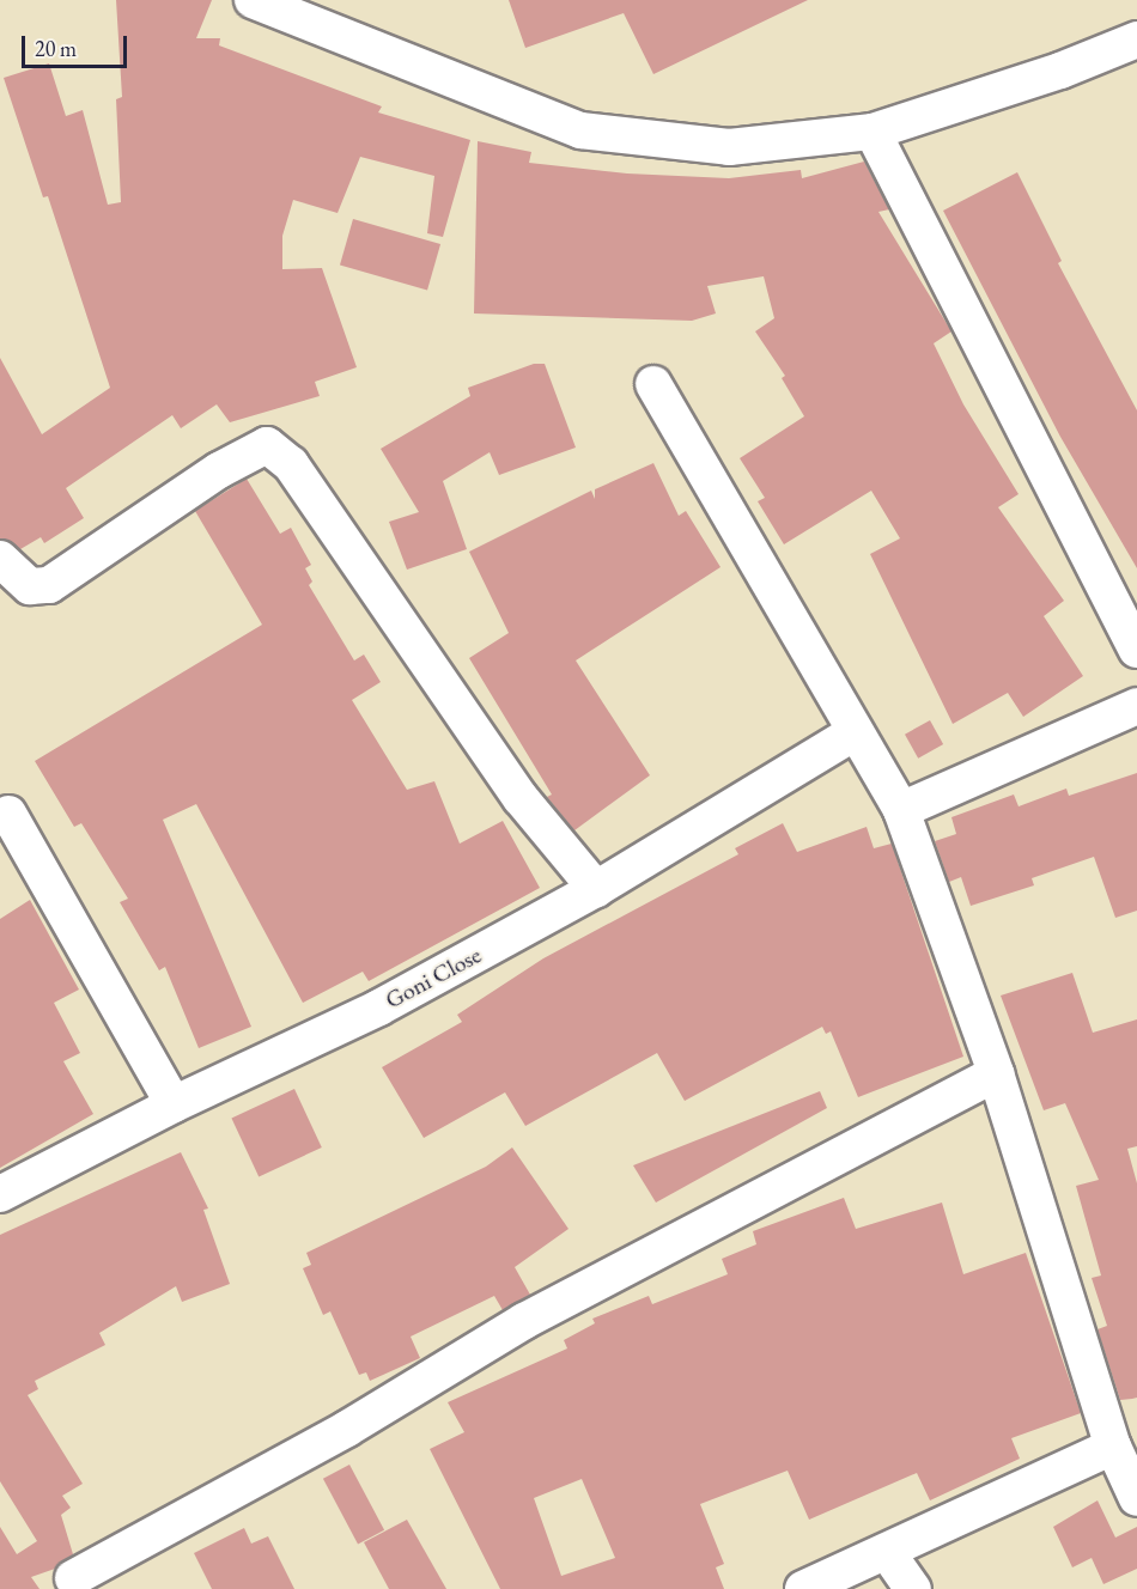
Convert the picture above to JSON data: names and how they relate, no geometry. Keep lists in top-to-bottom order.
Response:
{
  "streets": {
    "street": ["Goni Close"]
  },
  "scale_bar": "20 m"
}
